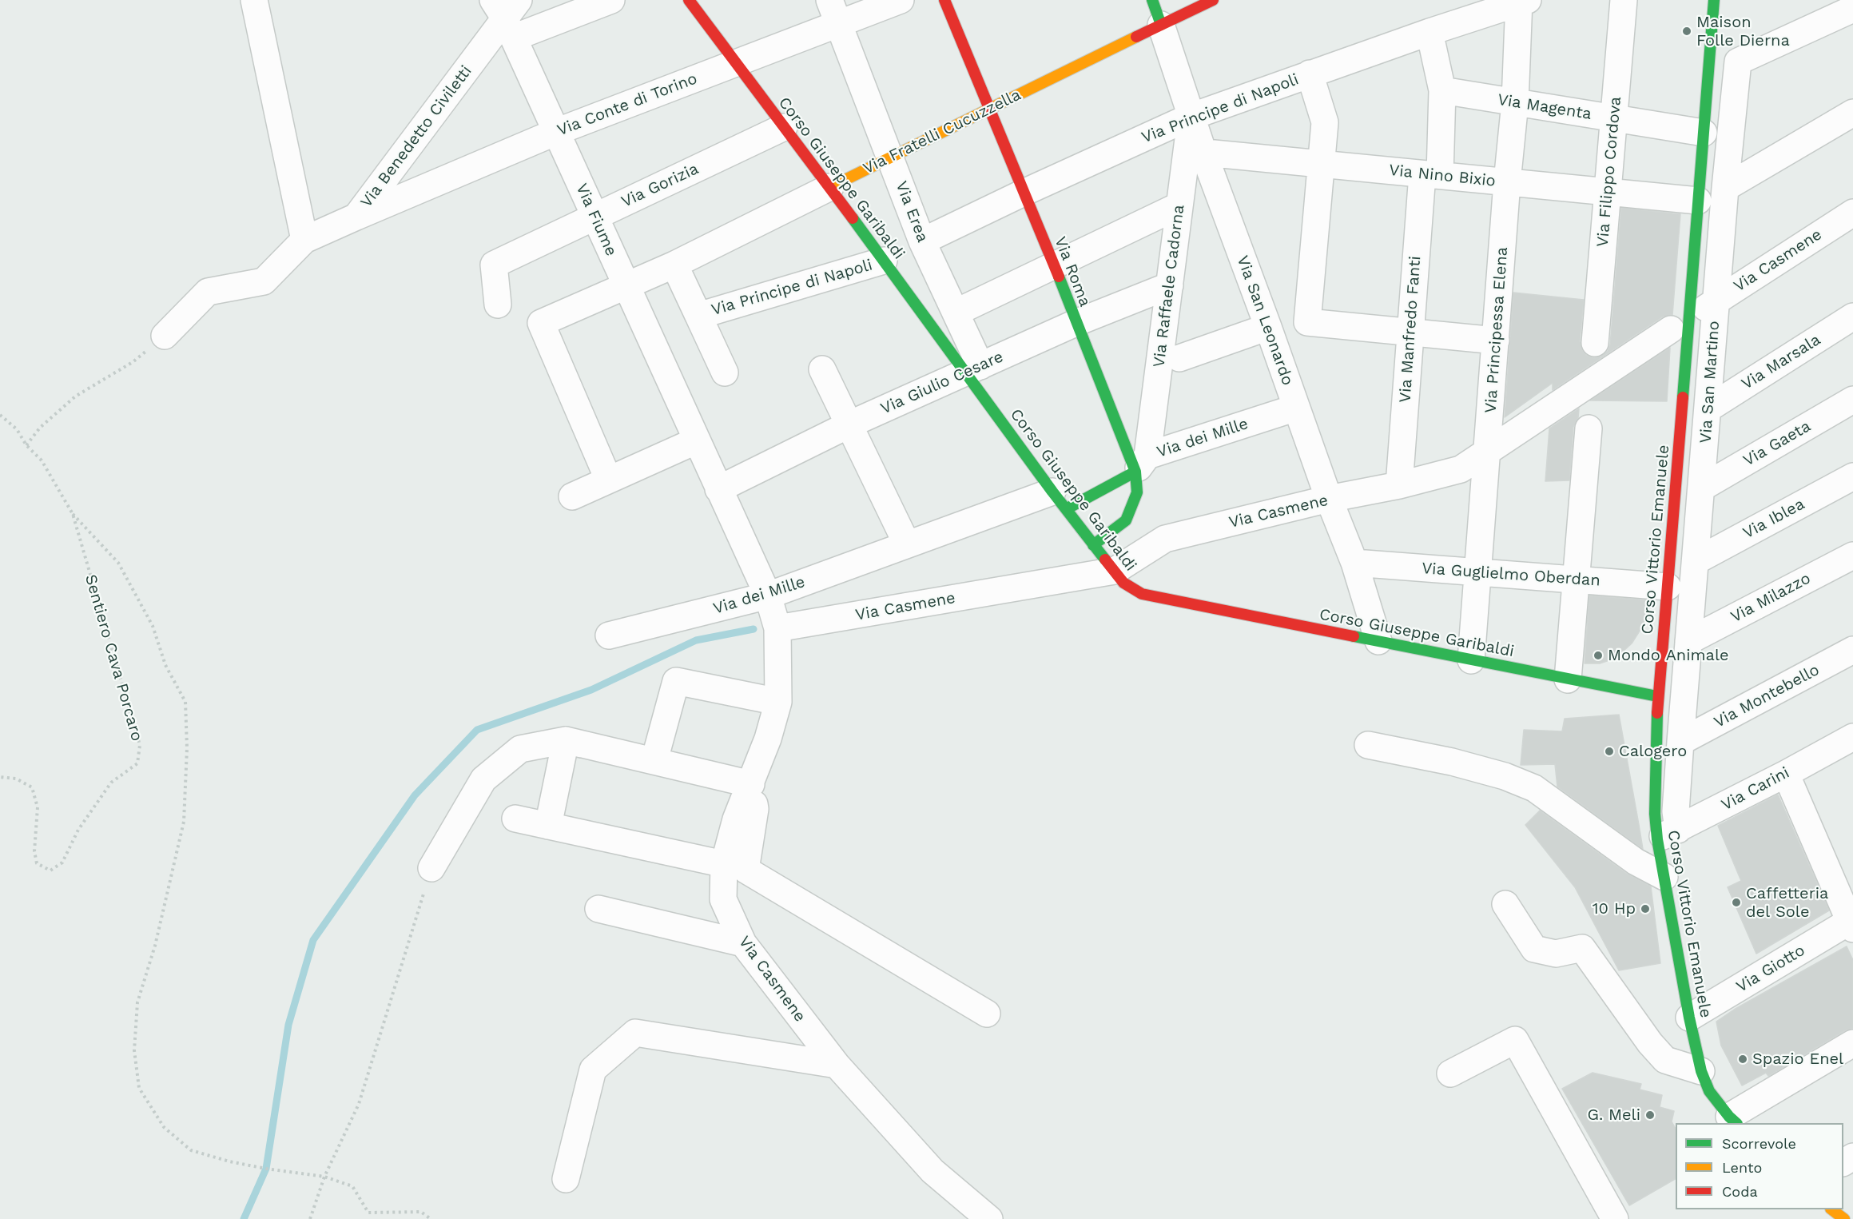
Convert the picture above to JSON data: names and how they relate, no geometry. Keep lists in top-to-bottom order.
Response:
{
  "streets": {
    "main road": [
      "Via Fratelli Cucuzzella",
      "Corso Giuseppe Garibaldi",
      "Via Roma",
      "Via San Leonardo",
      "Via dei Mille",
      "Corso Vittorio Emanuele"
    ],
    "street": [
      "Via Conte di Torino",
      "Via Magenta",
      "Via Principe di Napoli",
      "Via Benedetto Civiletti",
      "Via Filippo Cordova",
      "Via Nino Bixio",
      "Via Gorizia",
      "Via Erea",
      "Via Fiume",
      "Via Casmene",
      "Via Raffaele Cadorna",
      "Via Manfredo Fanti",
      "Via Principessa Elena",
      "Via Marsala",
      "Via San Martino",
      "Via Giulio Cesare",
      "Via Gaeta",
      "Via Iblea",
      "Via Guglielmo Oberdan",
      "Via Milazzo",
      "Via Montebello",
      "Via Carini",
      "Via Giotto"
    ],
    "path": ["Sentiero Cava Porcaro"]
  },
  "crossings": [
    ["Via Conte di Torino", "Via Benedetto Civiletti"],
    ["Via Conte di Torino", "Corso Giuseppe Garibaldi"],
    ["Via Conte di Torino", "Via Erea"],
    ["Via Conte di Torino", "Via Fiume"],
    ["Via Magenta", "Via Filippo Cordova"],
    ["Via Magenta", "Via Manfredo Fanti"],
    ["Via Magenta", "Via Principessa Elena"],
    ["Via Magenta", "Corso Vittorio Emanuele"],
    ["Via Principe di Napoli", "Via Fratelli Cucuzzella"],
    ["Via Principe di Napoli", "Corso Giuseppe Garibaldi"],
    ["Via Principe di Napoli", "Via Erea"],
    ["Via Principe di Napoli", "Via Roma"],
    ["Via Principe di Napoli", "Via San Leonardo"],
    ["Via Principe di Napoli", "Via Manfredo Fanti"],
    ["Via Principe di Napoli", "Via Principessa Elena"],
    ["Via Fratelli Cucuzzella", "Corso Giuseppe Garibaldi"],
    ["Via Fratelli Cucuzzella", "Via Erea"],
    ["Via Fratelli Cucuzzella", "Via Fiume"],
    ["Via Fratelli Cucuzzella", "Via Roma"],
    ["Via Fratelli Cucuzzella", "Via San Leonardo"],
    ["Via Benedetto Civiletti", "Via Fiume"],
    ["Via Filippo Cordova", "Via Nino Bixio"],
    ["Via Nino Bixio", "Via Raffaele Cadorna"],
    ["Via Nino Bixio", "Via San Leonardo"],
    ["Via Nino Bixio", "Via Manfredo Fanti"],
    ["Via Nino Bixio", "Via Principessa Elena"],
    ["Via Nino Bixio", "Corso Vittorio Emanuele"],
    ["Corso Giuseppe Garibaldi", "Via Gorizia"],
    ["Corso Giuseppe Garibaldi", "Via Erea"],
    ["Corso Giuseppe Garibaldi", "Via Casmene"],
    ["Corso Giuseppe Garibaldi", "Via Roma"],
    ["Corso Giuseppe Garibaldi", "Via San Leonardo"],
    ["Corso Giuseppe Garibaldi", "Via Principessa Elena"],
    ["Corso Giuseppe Garibaldi", "Via Giulio Cesare"],
    ["Corso Giuseppe Garibaldi", "Via dei Mille"],
    ["Corso Giuseppe Garibaldi", "Corso Vittorio Emanuele"],
    ["Via Gorizia", "Via Fiume"],
    ["Via Erea", "Via Giulio Cesare"],
    ["Via Fiume", "Via Casmene"],
    ["Via Fiume", "Via Giulio Cesare"],
    ["Via Fiume", "Via dei Mille"],
    ["Via Casmene", "Via San Leonardo"],
    ["Via Casmene", "Via Manfredo Fanti"],
    ["Via Casmene", "Via Principessa Elena"],
    ["Via Casmene", "Via San Martino"],
    ["Via Roma", "Via Raffaele Cadorna"],
    ["Via Roma", "Via Giulio Cesare"],
    ["Via Roma", "Via dei Mille"],
    ["Via Raffaele Cadorna", "Via San Leonardo"],
    ["Via Raffaele Cadorna", "Via Giulio Cesare"],
    ["Via Raffaele Cadorna", "Via dei Mille"],
    ["Via San Leonardo", "Via dei Mille"],
    ["Via San Leonardo", "Via Guglielmo Oberdan"],
    ["Via Principessa Elena", "Via Guglielmo Oberdan"],
    ["Via Marsala", "Via San Martino"],
    ["Via San Martino", "Via Gaeta"],
    ["Via San Martino", "Via Iblea"],
    ["Via San Martino", "Corso Vittorio Emanuele"],
    ["Via San Martino", "Via Milazzo"],
    ["Via San Martino", "Via Montebello"],
    ["Via San Martino", "Via Carini"],
    ["Corso Vittorio Emanuele", "Via Guglielmo Oberdan"],
    ["Corso Vittorio Emanuele", "Via Carini"],
    ["Corso Vittorio Emanuele", "Via Giotto"]
  ],
  "places": [
    "Maison Folle Dierna",
    "Mondo Animale",
    "Calogero",
    "Caffetteria del Sole",
    "10 Hp",
    "Spazio Enel",
    "G. Meli"
  ],
  "legend": ["Scorrevole", "Lento", "Coda"]
}
